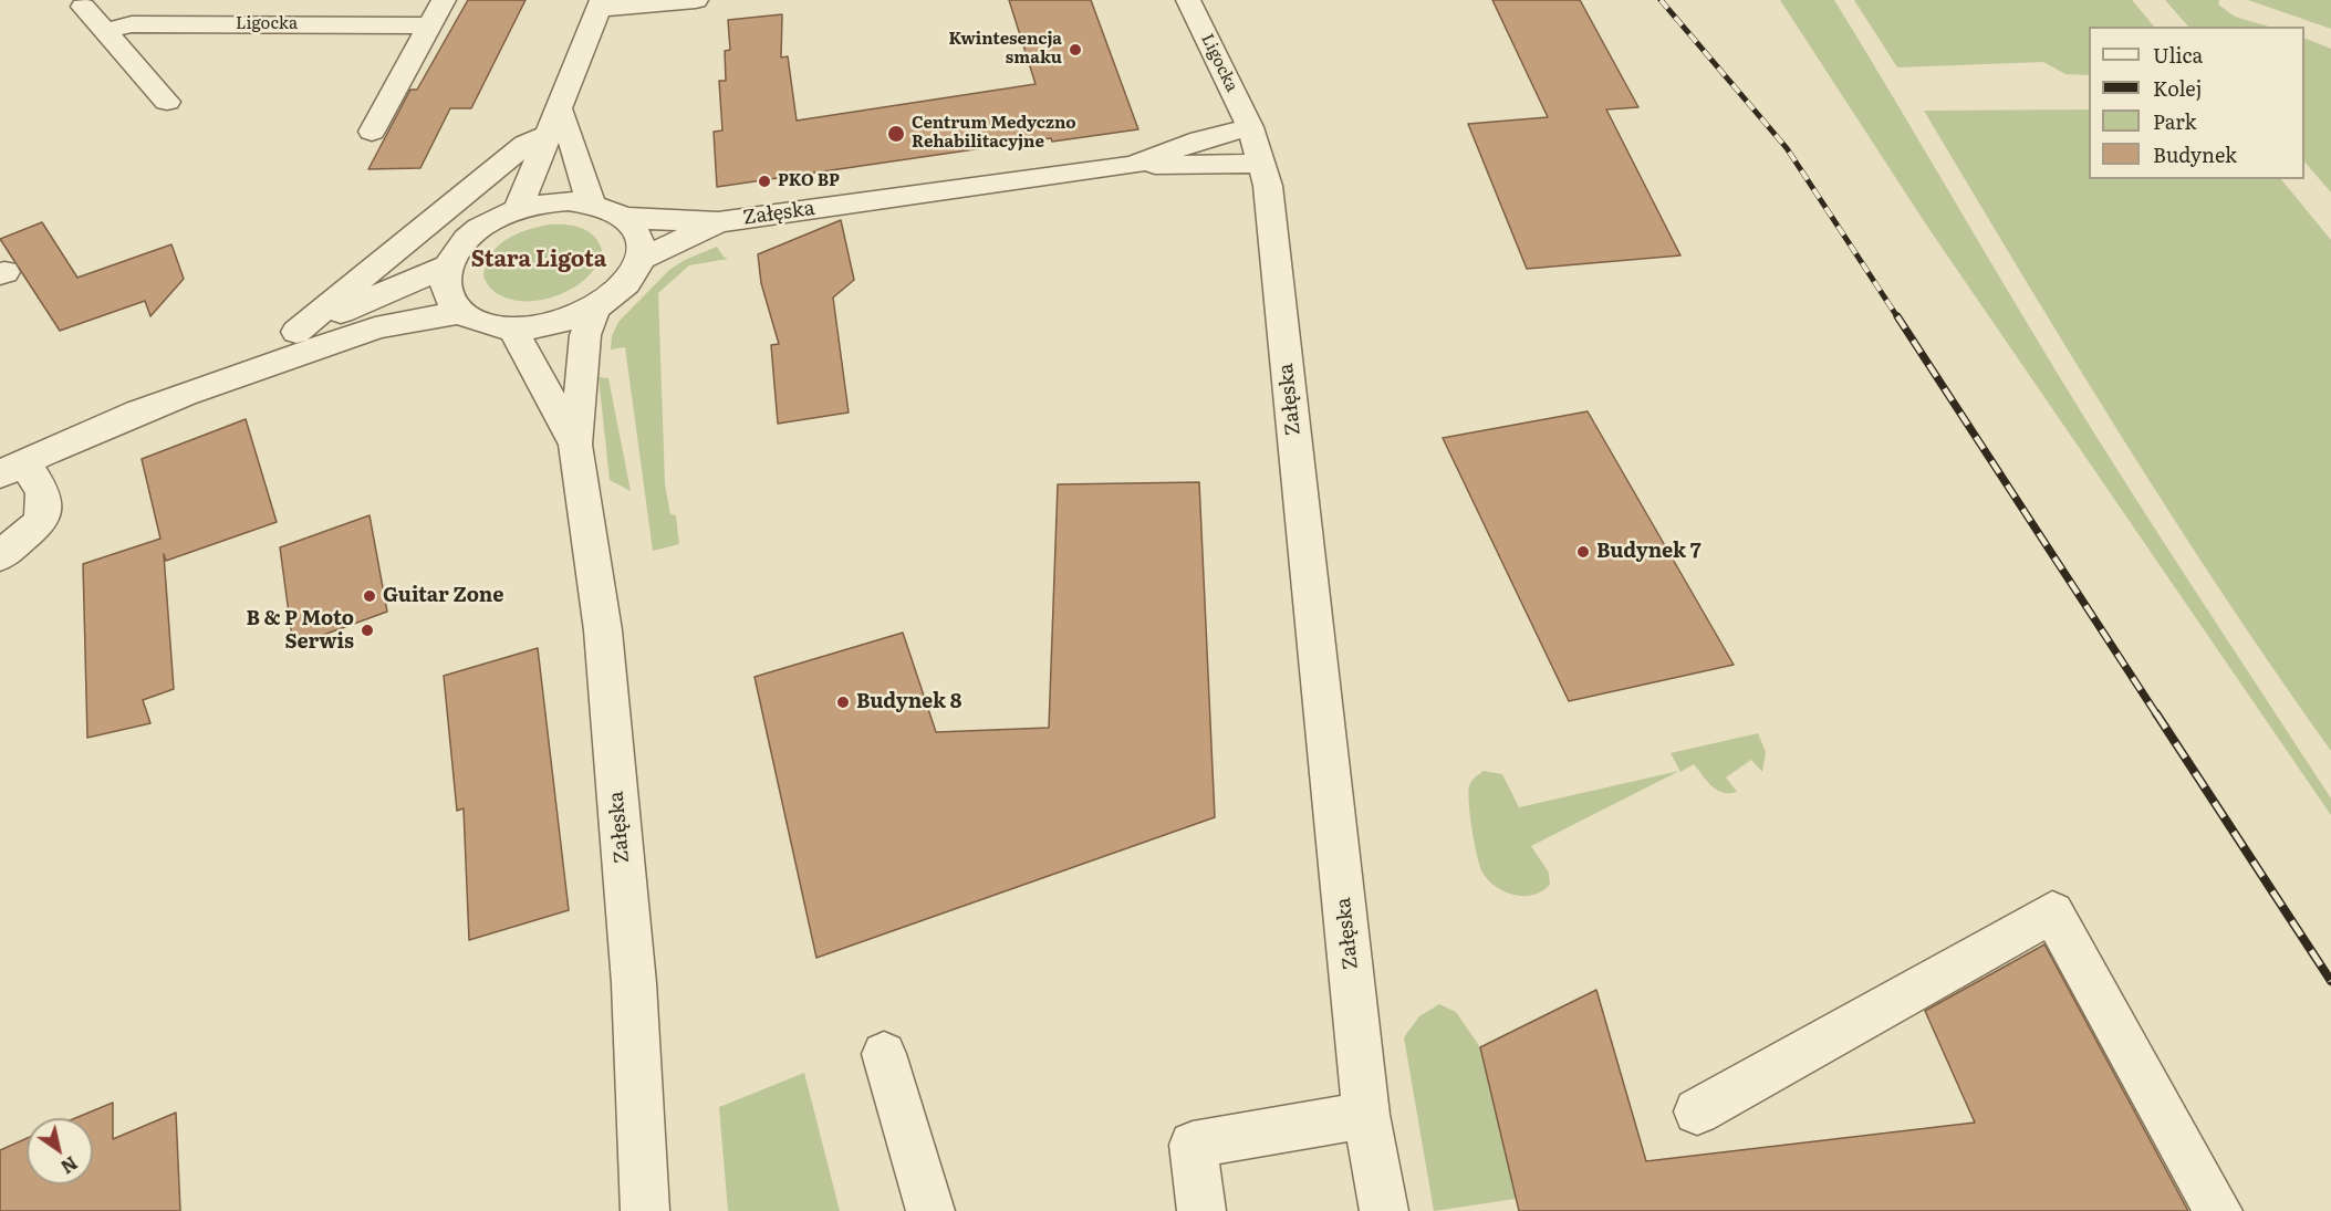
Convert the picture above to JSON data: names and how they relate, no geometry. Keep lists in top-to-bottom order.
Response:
{
  "streets": {
    "street": ["Ligocka", "Załęska"]
  },
  "crossings": [
    ["Ligocka", "Załęska"]
  ],
  "districts": ["Stara Ligota"],
  "places": [
    "Kwintesencja smaku",
    "Centrum Medyczno Rehabilitacyjne",
    "PKO BP",
    "Budynek 7",
    "Guitar Zone",
    "B & P Moto Serwis",
    "Budynek 8"
  ],
  "legend": [
    "Ulica",
    "Kolej",
    "Park",
    "Budynek"
  ],
  "north": "bottom right"
}
